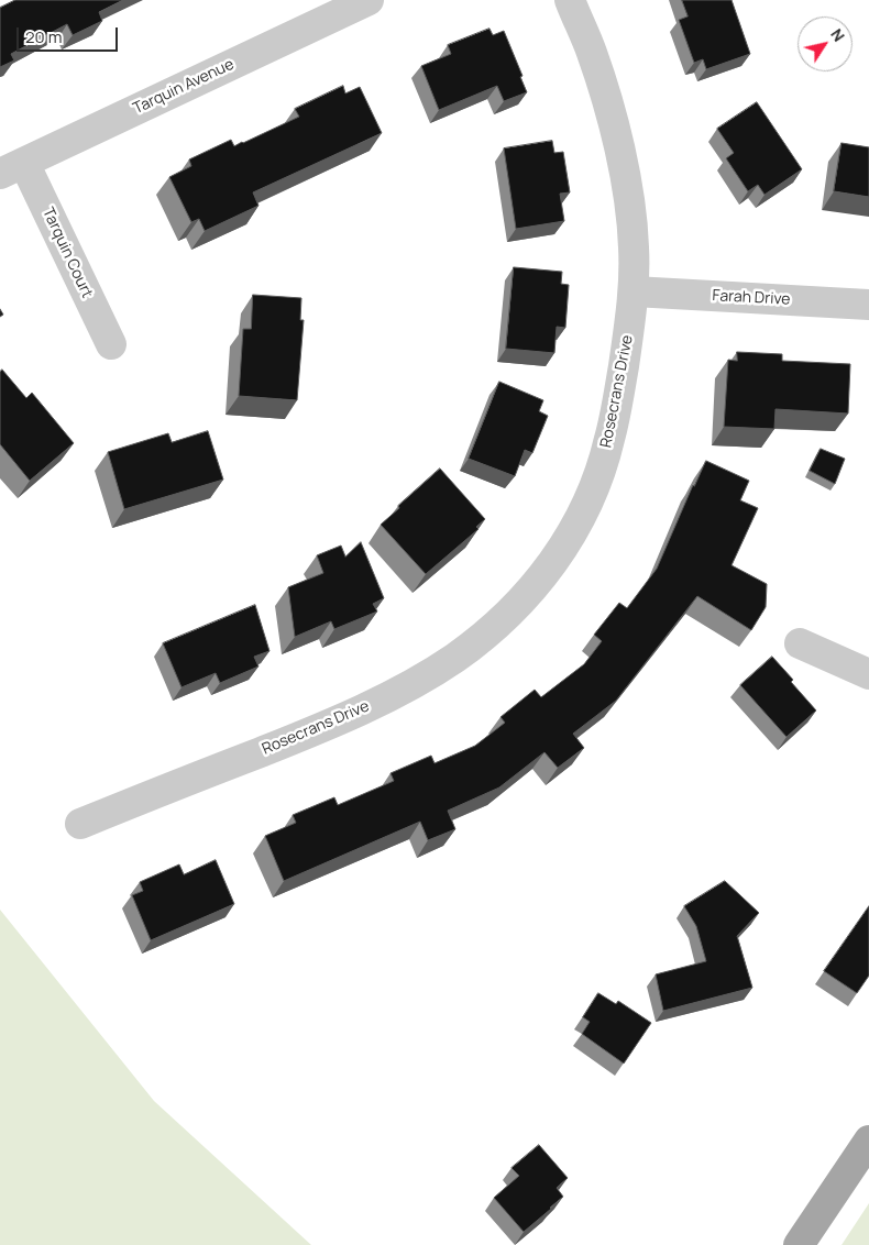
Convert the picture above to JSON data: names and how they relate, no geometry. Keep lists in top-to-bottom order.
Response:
{
  "streets": {
    "street": [
      "Tarquin Avenue",
      "Tarquin Court",
      "Farah Drive",
      "Rosecrans Drive"
    ]
  },
  "crossings": [
    ["Tarquin Avenue", "Tarquin Court"],
    ["Farah Drive", "Rosecrans Drive"]
  ],
  "scale_bar": "20 m",
  "north": "top right"
}
